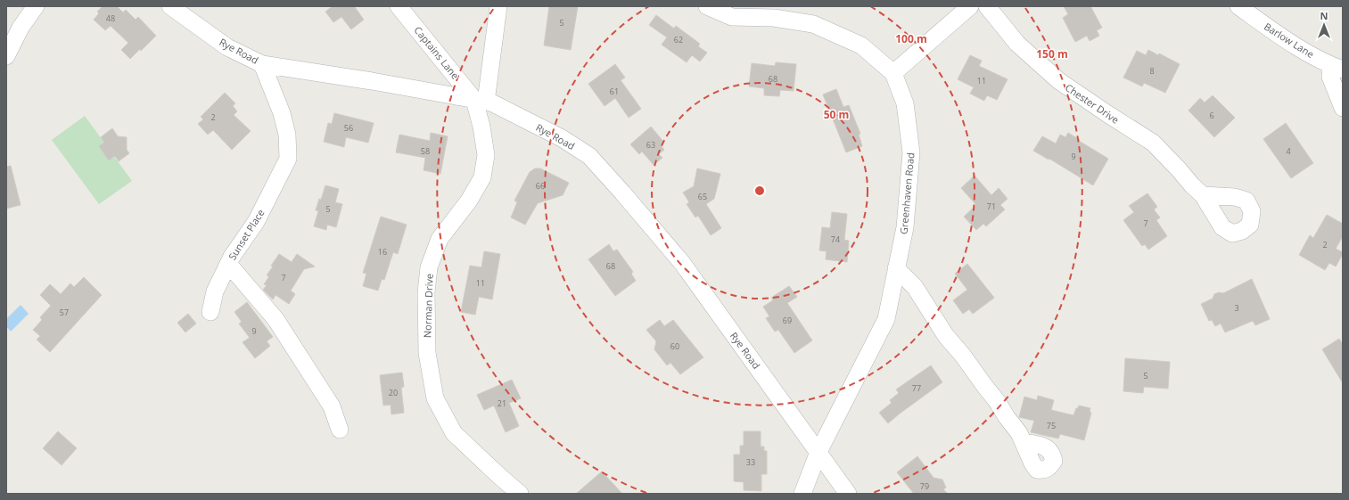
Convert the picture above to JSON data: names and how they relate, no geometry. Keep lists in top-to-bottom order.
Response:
{
  "streets": {
    "street": [
      "Barlow Lane",
      "Rye Road",
      "Captains Lane",
      "Chester Drive",
      "Greenhaven Road",
      "Sunset Place",
      "Norman Drive"
    ]
  },
  "crossings": [
    ["Rye Road", "Captains Lane"],
    ["Rye Road", "Greenhaven Road"],
    ["Rye Road", "Sunset Place"],
    ["Rye Road", "Norman Drive"],
    ["Captains Lane", "Norman Drive"]
  ],
  "house_numbers": [
    "48",
    "5",
    "62",
    "8",
    "68",
    "11",
    "61",
    "6",
    "2",
    "56",
    "63",
    "58",
    "4",
    "9",
    "66",
    "65",
    "71",
    "5",
    "7",
    "74",
    "2",
    "16",
    "68",
    "7",
    "11",
    "3",
    "57",
    "69",
    "9",
    "60",
    "5",
    "77",
    "20",
    "21",
    "75",
    "33",
    "79"
  ],
  "north": "top",
  "rings": ["100 m", "150 m", "50 m"]
}
